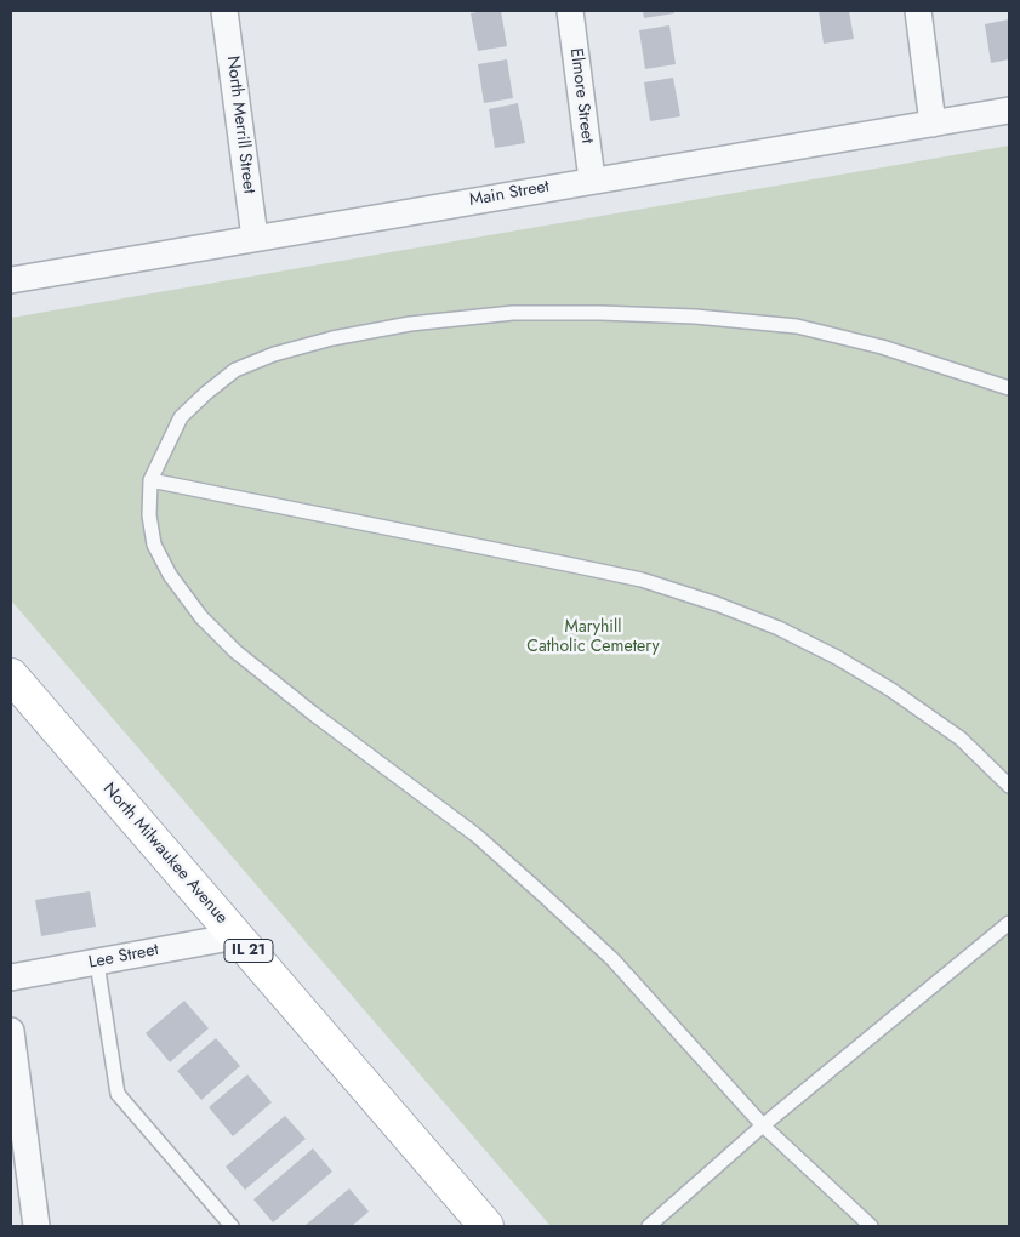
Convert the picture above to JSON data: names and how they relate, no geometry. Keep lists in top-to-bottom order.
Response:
{
  "streets": {
    "main road": ["North Milwaukee Avenue", "IL 21"],
    "street": [
      "Elmore Street",
      "North Merrill Street",
      "Main Street",
      "Lee Street"
    ]
  },
  "crossings": [
    ["Elmore Street", "Main Street"],
    ["North Merrill Street", "Main Street"],
    ["North Milwaukee Avenue", "Lee Street"]
  ],
  "parks": ["Maryhill Catholic Cemetery"]
}
